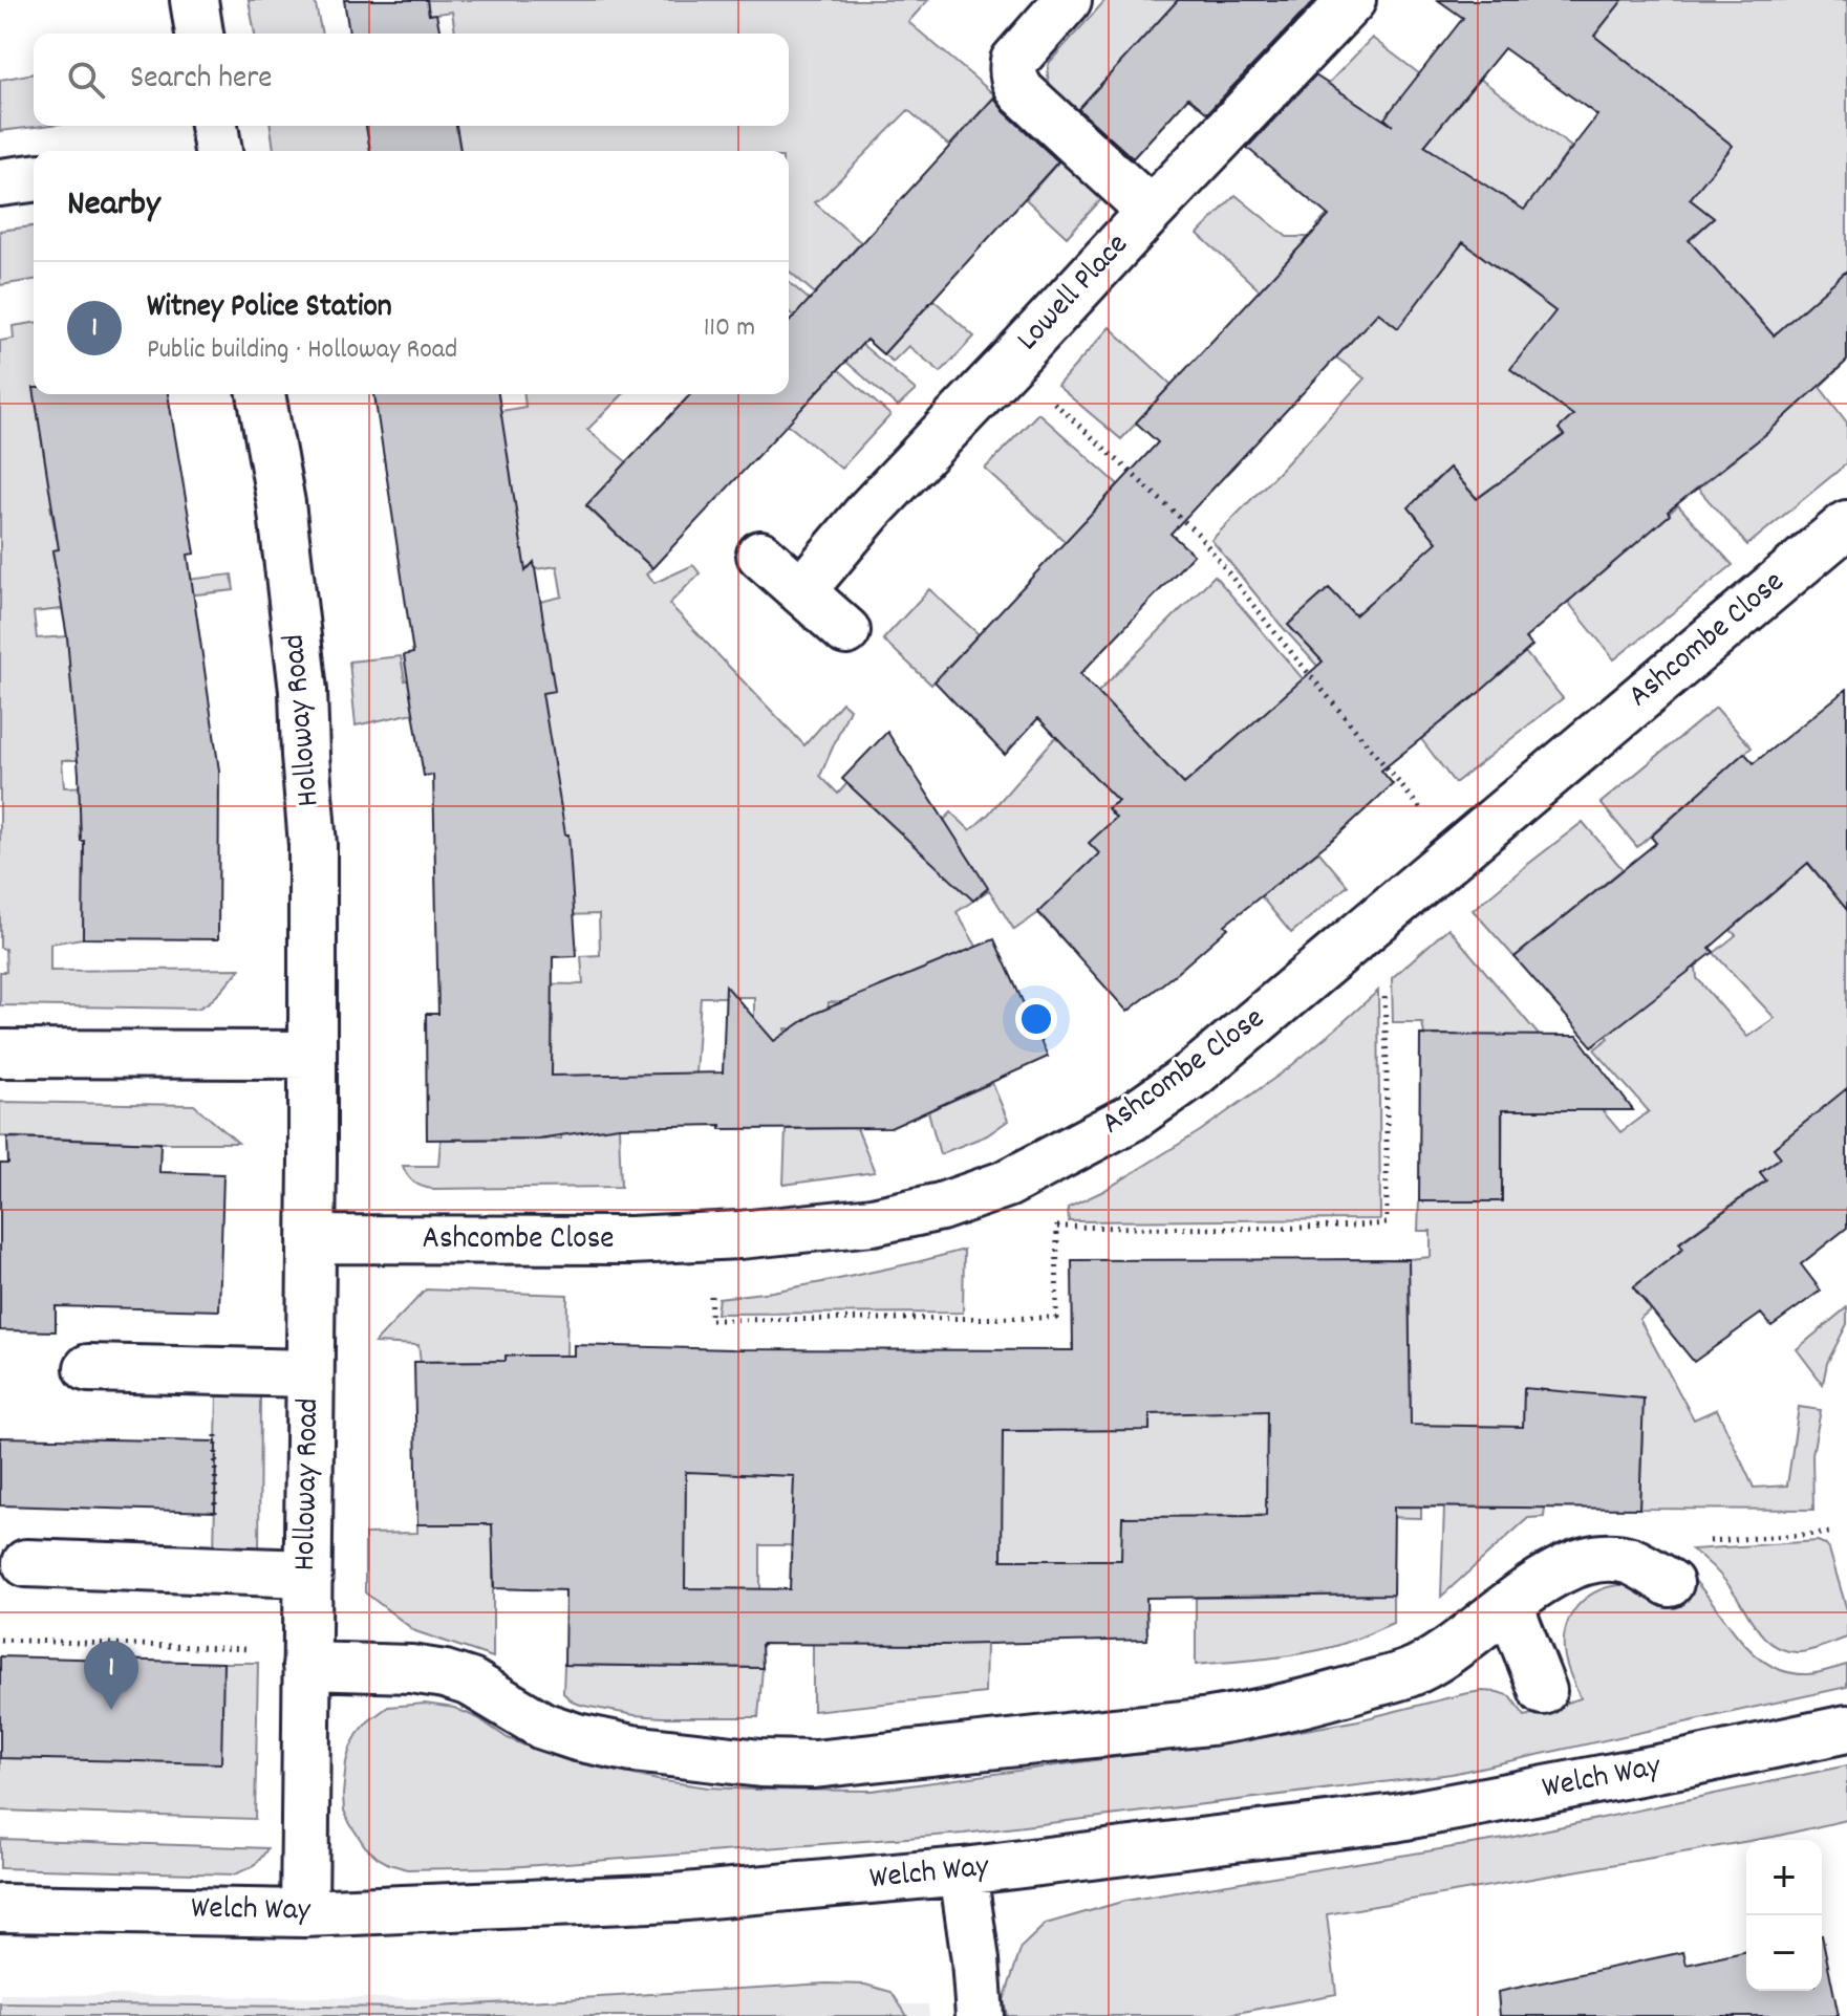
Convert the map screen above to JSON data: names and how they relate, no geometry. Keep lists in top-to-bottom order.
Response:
{
  "streets": {
    "street": [
      "Lowell Place",
      "Ashcombe Close",
      "Holloway Road",
      "Welch Way"
    ]
  },
  "crossings": [
    ["Ashcombe Close", "Holloway Road"],
    ["Holloway Road", "Welch Way"]
  ],
  "page": {
    "search": "Search here",
    "heading": "Nearby",
    "list": [
      {
        "mark": "1",
        "name": "Witney Police Station",
        "note": "Public building · Holloway Road",
        "value": "110 m"
      }
    ],
    "pins": "1",
    "map_buttons": ["+", "−"]
  }
}
